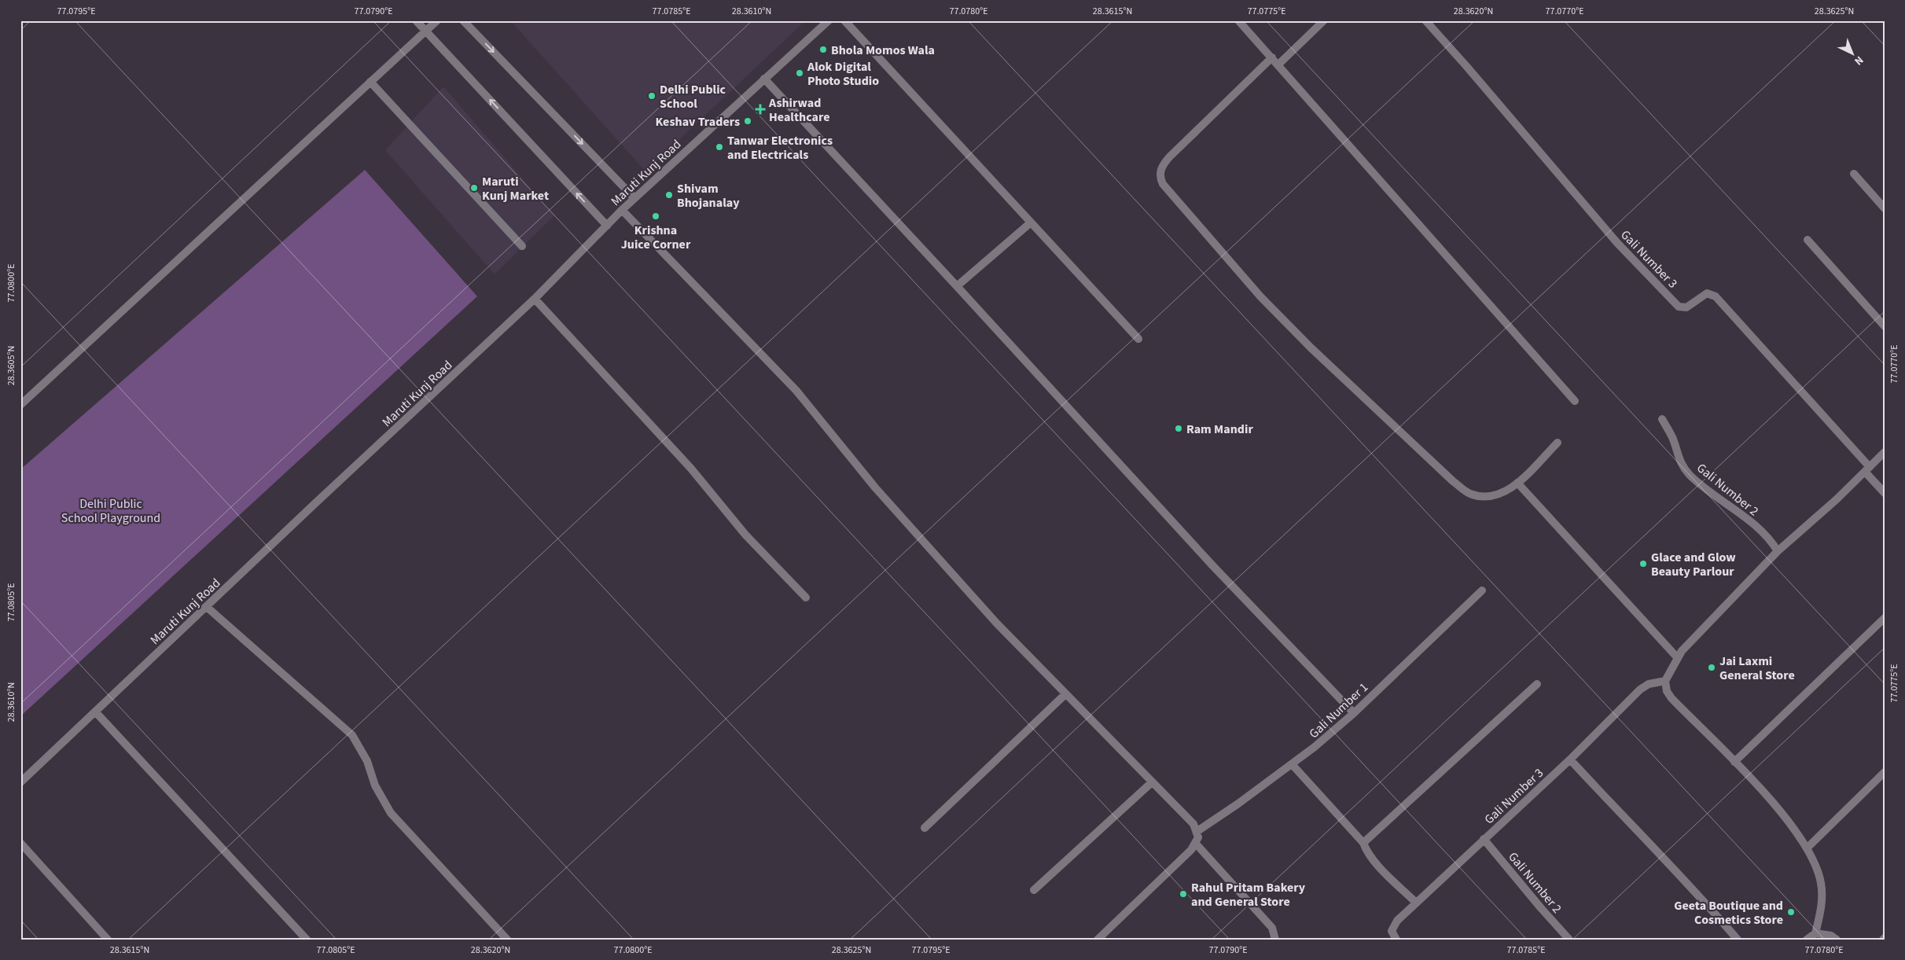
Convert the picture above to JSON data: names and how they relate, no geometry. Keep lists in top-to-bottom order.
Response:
{
  "streets": {
    "street": [
      "Maruti Kunj Road",
      "Gali Number 3",
      "Gali Number 2",
      "Gali Number 1"
    ]
  },
  "crossings": [
    ["Gali Number 3", "Gali Number 2"]
  ],
  "parks": ["Delhi Public School Playground"],
  "places": {
    "other": [
      "Bhola Momos Wala",
      "Alok Digital Photo Studio",
      "Delhi Public School",
      "Keshav Traders",
      "Tanwar Electronics and Electricals",
      "Maruti Kunj Market",
      "Shivam Bhojanalay",
      "Krishna Juice Corner",
      "Ram Mandir",
      "Glace and Glow Beauty Parlour",
      "Jai Laxmi General Store",
      "Rahul Pritam Bakery and General Store",
      "Geeta Boutique and Cosmetics Store"
    ],
    "health": ["Ashirwad Healthcare"]
  },
  "north": "bottom right",
  "coordinates": [
    "77.0795°E",
    "77.0790°E",
    "77.0785°E",
    "28.3610°N",
    "77.0780°E",
    "28.3615°N",
    "77.0775°E",
    "28.3620°N",
    "77.0770°E",
    "28.3625°N",
    "77.0800°E",
    "28.3605°N",
    "77.0805°E"
  ]
}
